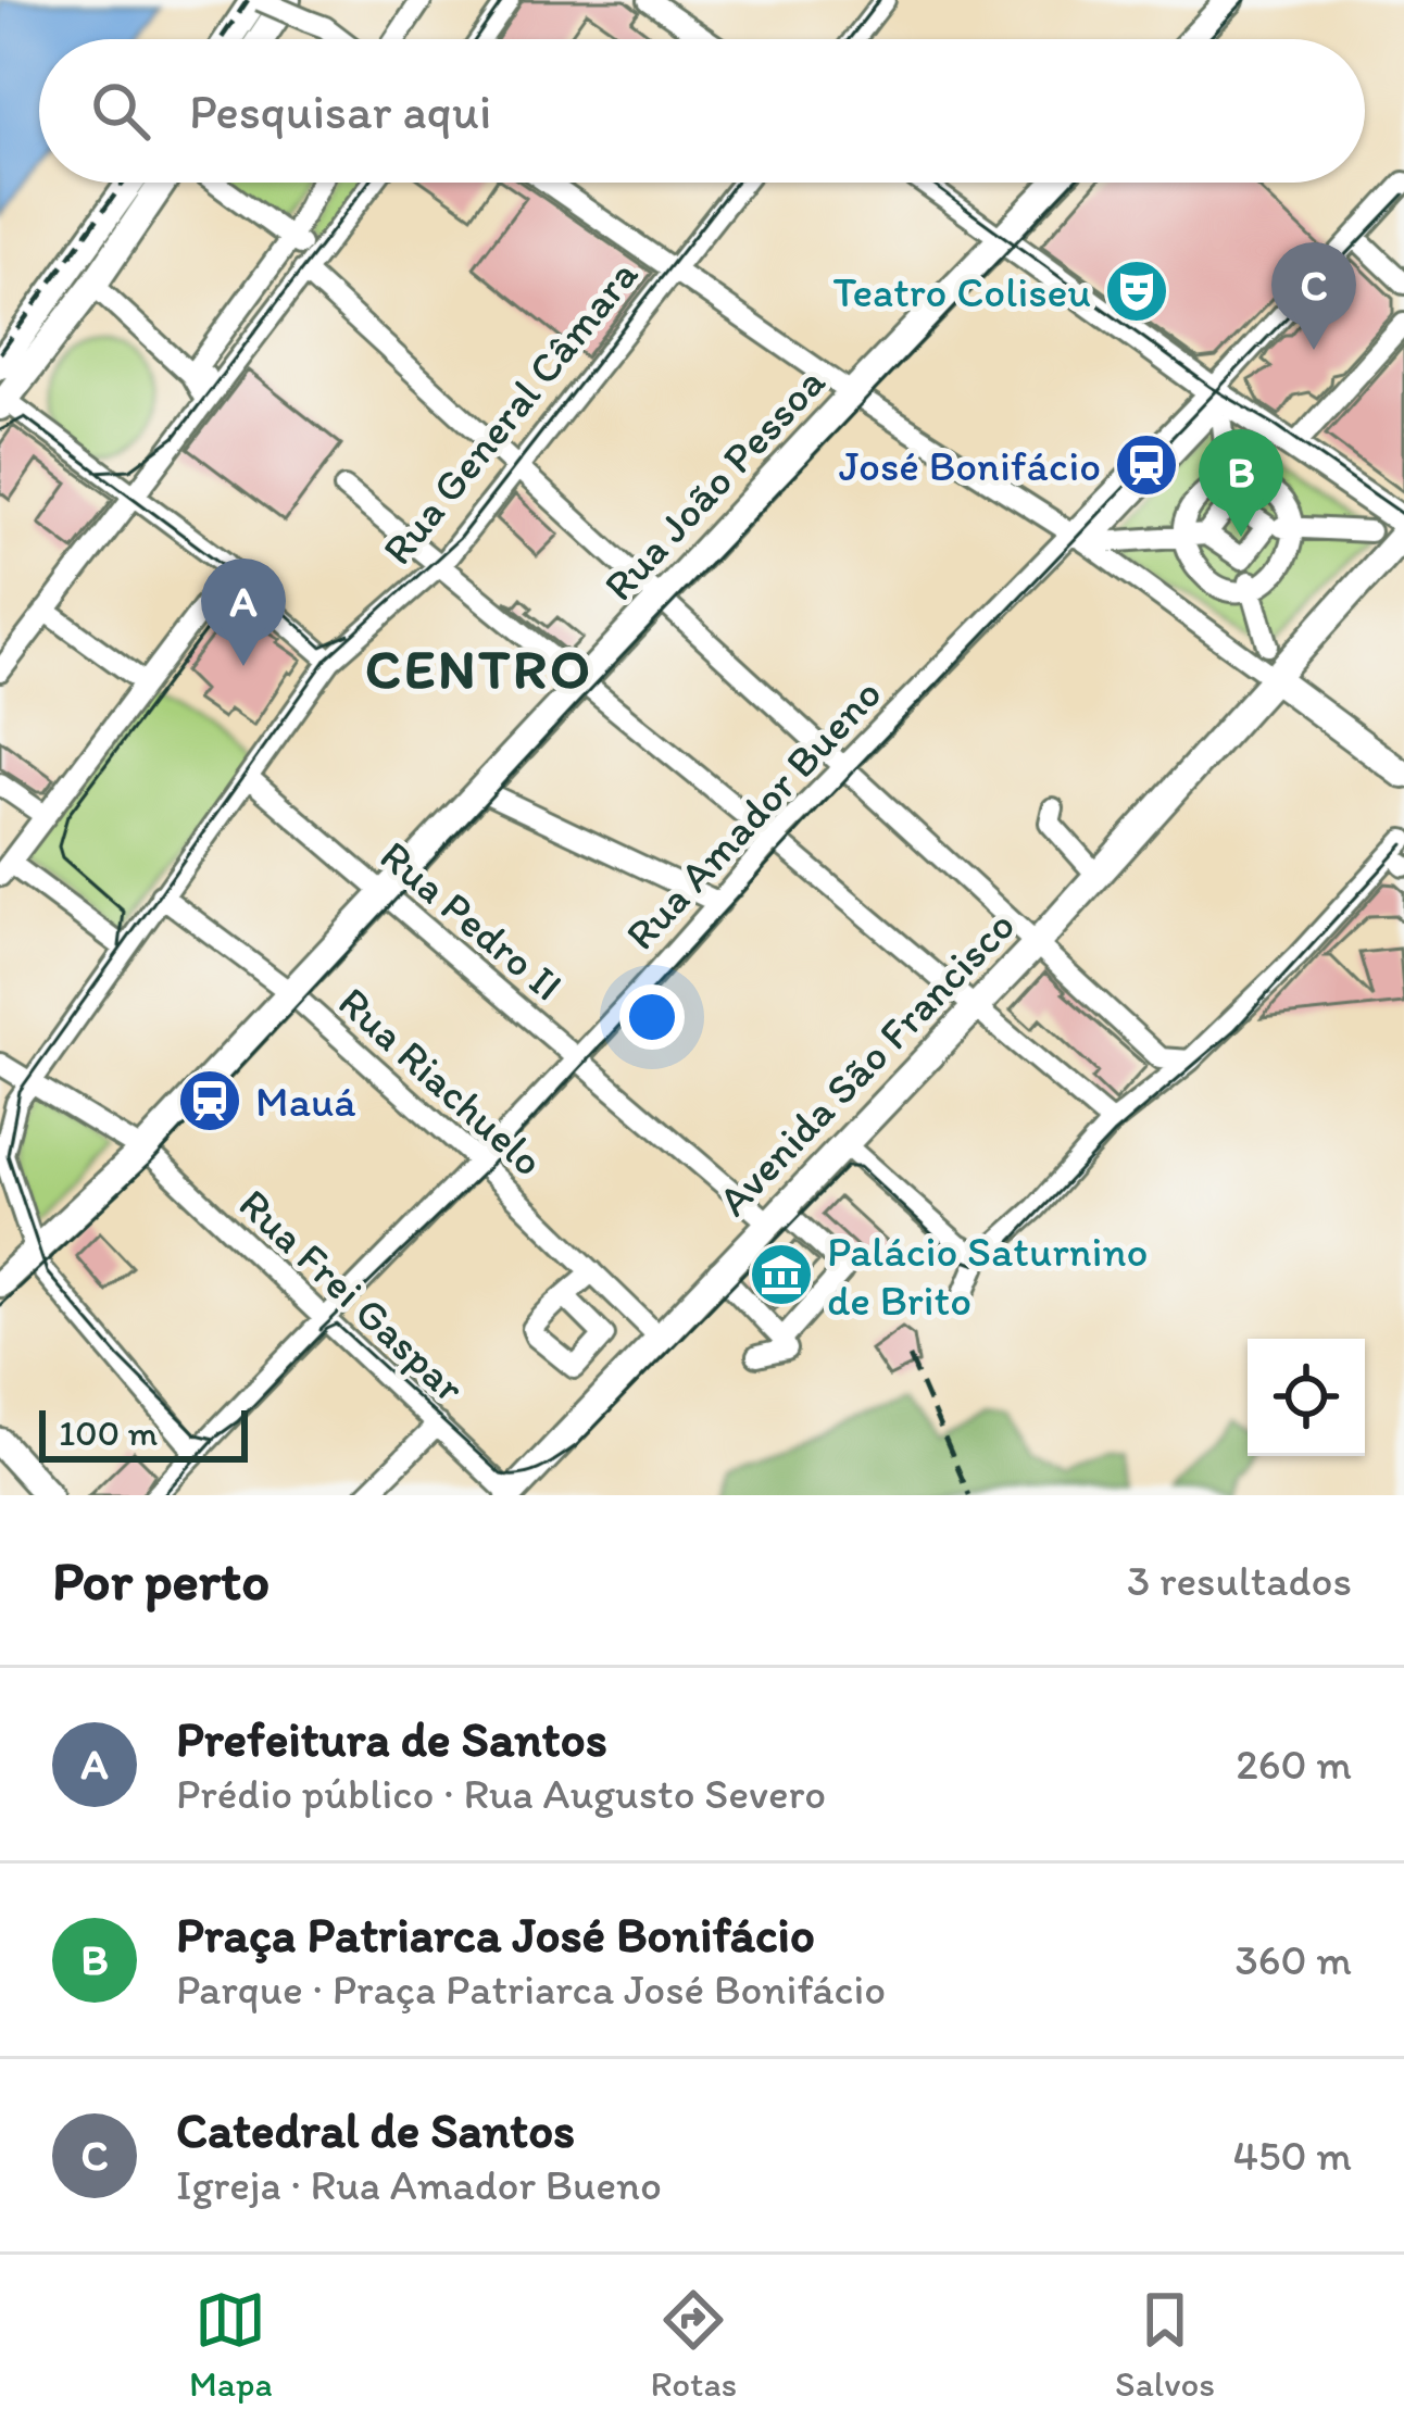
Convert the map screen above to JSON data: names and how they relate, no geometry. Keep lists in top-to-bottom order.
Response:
{
  "streets": {
    "main road": ["Rua João Pessoa", "Avenida São Francisco"],
    "street": [
      "Rua General Câmara",
      "Rua Amador Bueno",
      "Rua Pedro II",
      "Rua Riachuelo",
      "Rua Frei Gaspar"
    ]
  },
  "crossings": [
    ["Rua General Câmara", "Rua Pedro II"],
    ["Rua General Câmara", "Rua Riachuelo"],
    ["Rua General Câmara", "Rua Frei Gaspar"],
    ["Rua João Pessoa", "Rua Pedro II"],
    ["Rua João Pessoa", "Rua Riachuelo"],
    ["Rua João Pessoa", "Rua Frei Gaspar"],
    ["Rua Amador Bueno", "Rua Pedro II"],
    ["Rua Amador Bueno", "Rua Riachuelo"],
    ["Rua Amador Bueno", "Rua Frei Gaspar"],
    ["Rua Pedro II", "Avenida São Francisco"],
    ["Avenida São Francisco", "Rua Riachuelo"],
    ["Avenida São Francisco", "Rua Frei Gaspar"]
  ],
  "districts": ["CENTRO"],
  "places": {
    "theatre": ["Teatro Coliseu"],
    "station": ["José Bonifácio", "Mauá"],
    "museum": ["Palácio Saturnino de Brito"]
  },
  "scale_bar": "100 m",
  "page": {
    "search": "Pesquisar aqui",
    "pins": ["C", "B", "A"],
    "scale": "100 m",
    "heading": ["Por perto", "3 resultados"],
    "list": [
      {
        "mark": "A",
        "name": "Prefeitura de Santos",
        "note": "Prédio público · Rua Augusto Severo",
        "value": "260 m"
      },
      {
        "mark": "B",
        "name": "Praça Patriarca José Bonifácio",
        "note": "Parque · Praça Patriarca José Bonifácio",
        "value": "360 m"
      },
      {
        "mark": "C",
        "name": "Catedral de Santos",
        "note": "Igreja · Rua Amador Bueno",
        "value": "450 m"
      }
    ],
    "nav": ["Mapa", "Rotas", "Salvos"]
  }
}
